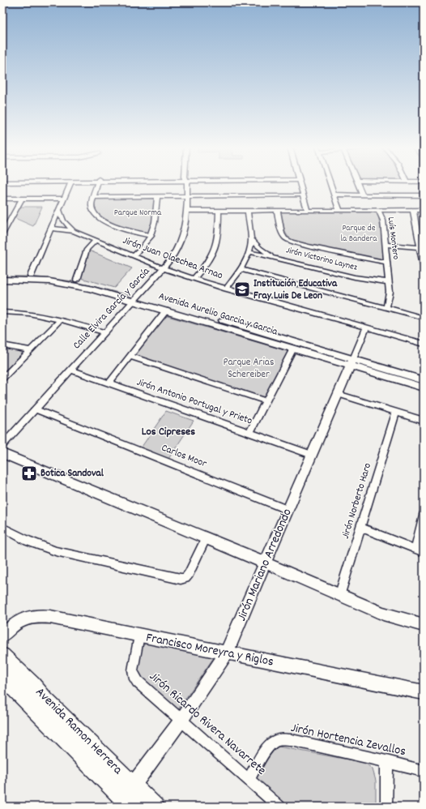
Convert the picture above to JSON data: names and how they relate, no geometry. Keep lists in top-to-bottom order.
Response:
{
  "streets": {
    "main road": ["Avenida Ramon Herrera"],
    "street": [
      "Luís Montero",
      "Jirón Juan Olaechea Arnao",
      "Jirón Victorino Laynez",
      "Calle Elvira García y García",
      "Avenida Aurelio Garcia y Garcia",
      "Jirón Antonio Portugal y Prieto",
      "Carlos Moor",
      "Jirón Norberto Haro",
      "Jirón Mariano Arredondo",
      "Francisco Moreyra y Riglos",
      "Jirón Ricardo Rivera Navarrete",
      "Jirón Hortencia Zevallos"
    ]
  },
  "crossings": [
    ["Luís Montero", "Jirón Victorino Laynez"],
    ["Jirón Juan Olaechea Arnao", "Calle Elvira García y García"],
    ["Jirón Juan Olaechea Arnao", "Jirón Mariano Arredondo"],
    ["Calle Elvira García y García", "Avenida Aurelio Garcia y Garcia"],
    ["Calle Elvira García y García", "Jirón Antonio Portugal y Prieto"],
    ["Calle Elvira García y García", "Carlos Moor"],
    ["Avenida Aurelio Garcia y Garcia", "Jirón Mariano Arredondo"],
    ["Jirón Antonio Portugal y Prieto", "Jirón Mariano Arredondo"],
    ["Carlos Moor", "Jirón Mariano Arredondo"],
    ["Jirón Mariano Arredondo", "Francisco Moreyra y Riglos"],
    ["Jirón Mariano Arredondo", "Jirón Ricardo Rivera Navarrete"],
    ["Jirón Mariano Arredondo", "Avenida Ramon Herrera"],
    ["Francisco Moreyra y Riglos", "Jirón Ricardo Rivera Navarrete"],
    ["Jirón Ricardo Rivera Navarrete", "Jirón Hortencia Zevallos"]
  ],
  "districts": ["Los Cipreses"],
  "parks": ["Parque Norma", "Parque de la Bandera", "Parque Arias Schereiber"],
  "places": {
    "school or university": ["Institución Educativa Fray Luis De Leon"],
    "pharmacy": ["Botica Sandoval"]
  }
}
